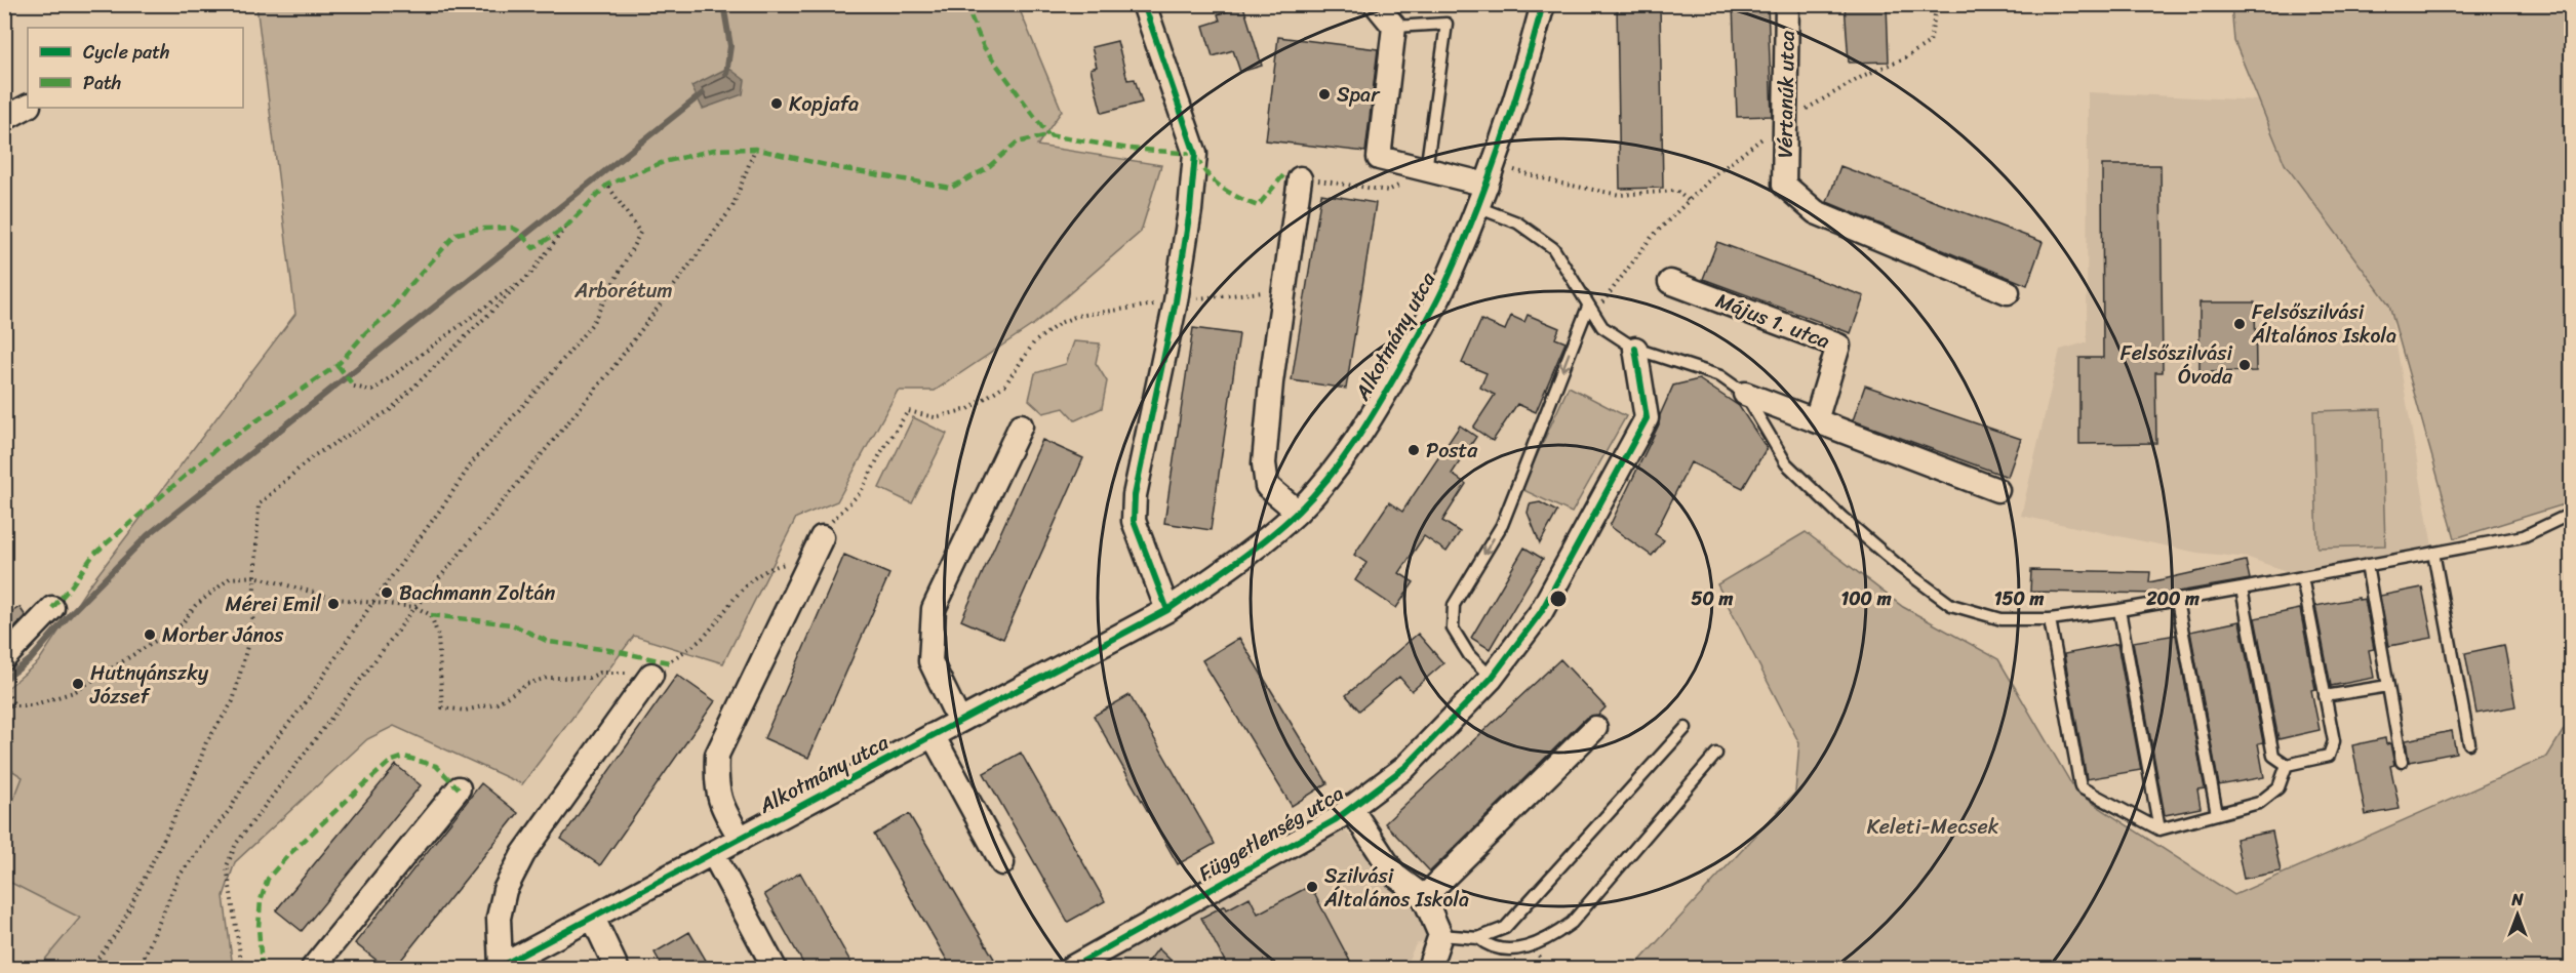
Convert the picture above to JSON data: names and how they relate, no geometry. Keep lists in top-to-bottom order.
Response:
{
  "streets": {
    "street": [
      "Vértanúk utca",
      "Május 1. utca",
      "Alkotmány utca",
      "Függetlenség utca"
    ]
  },
  "parks": ["Arborétum", "Keleti-Mecsek"],
  "places": [
    "Spar",
    "Kopjafa",
    "Felsőszilvási Általános Iskola",
    "Felsőszilvási Óvoda",
    "Posta",
    "Bachmann Zoltán",
    "Mérei Emil",
    "Morber János",
    "Hutnyánszky József",
    "Szilvási Általános Iskola"
  ],
  "legend": ["Cycle path", "Path"],
  "north": "top",
  "rings": [
    "50 m",
    "100 m",
    "150 m",
    "200 m"
  ]
}
